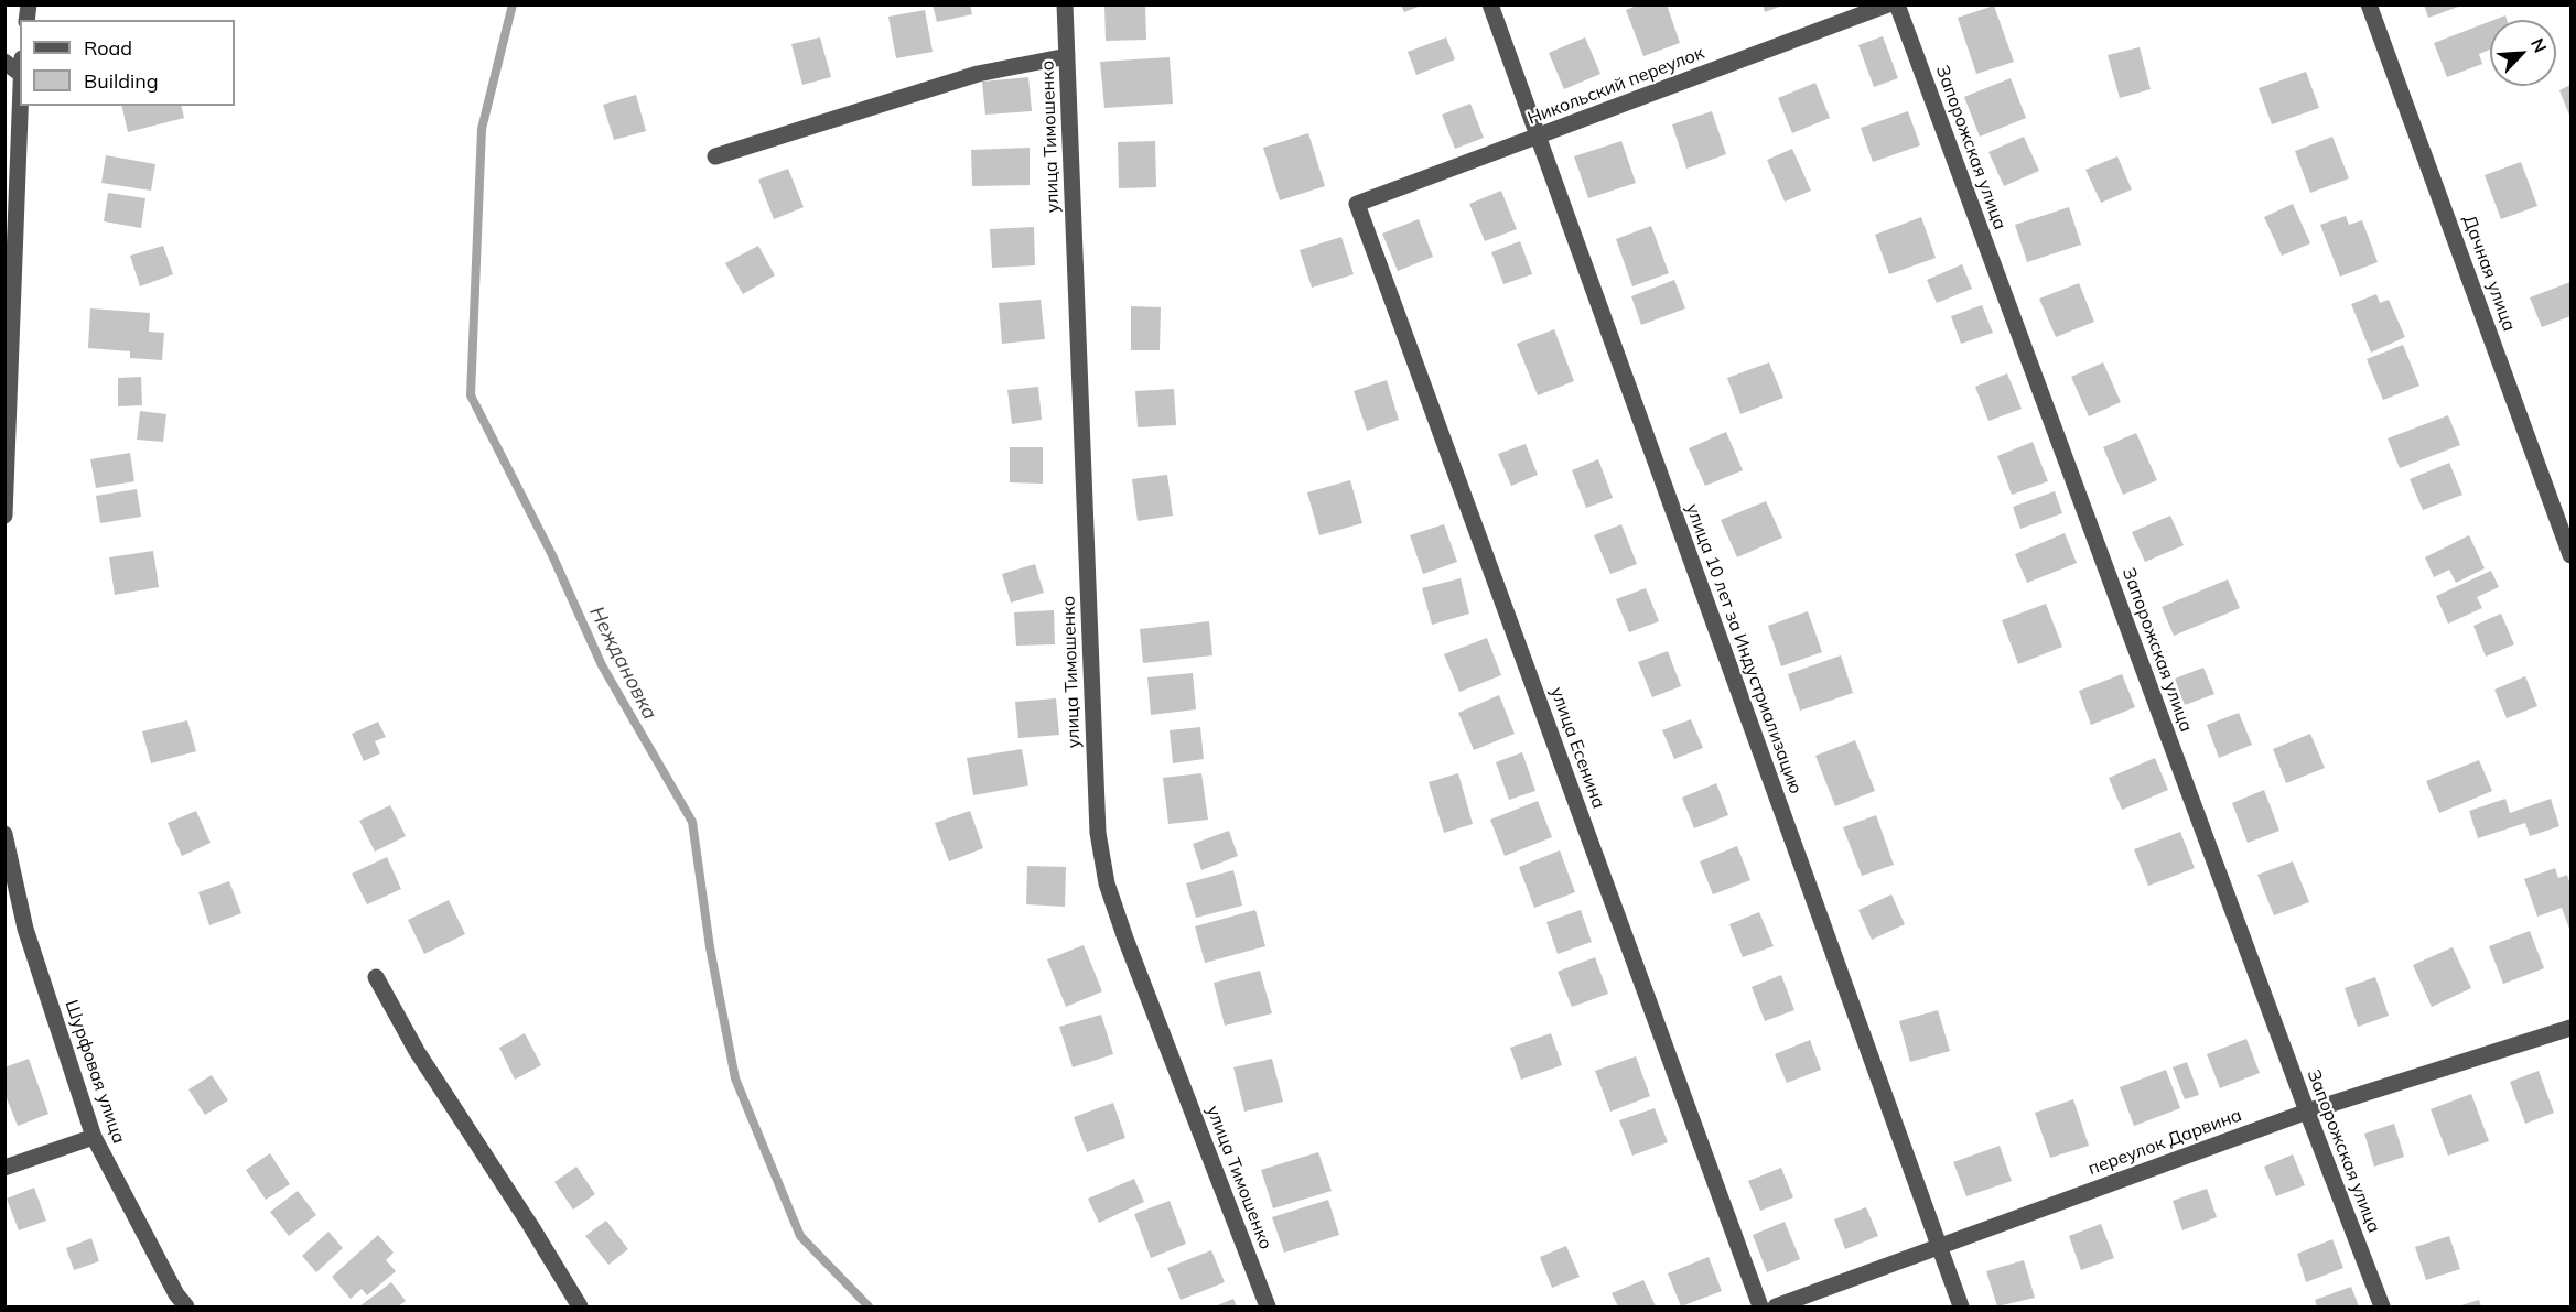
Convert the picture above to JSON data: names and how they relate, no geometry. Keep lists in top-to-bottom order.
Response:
{
  "streets": {
    "street": [
      "Никольский переулок",
      "улица Тимошенко",
      "Запорожская улица",
      "Дачная улица",
      "улица 10 лет за Индустриализацию",
      "улица Есенина",
      "Шурфовая улица",
      "переулок Дарвина"
    ]
  },
  "crossings": [
    ["Никольский переулок", "улица 10 лет за Индустриализацию"],
    ["Никольский переулок", "улица Есенина"],
    ["Запорожская улица", "переулок Дарвина"],
    ["улица 10 лет за Индустриализацию", "переулок Дарвина"]
  ],
  "water": ["Неждановка"],
  "legend": ["Road", "Building"],
  "north": "top right"
}
